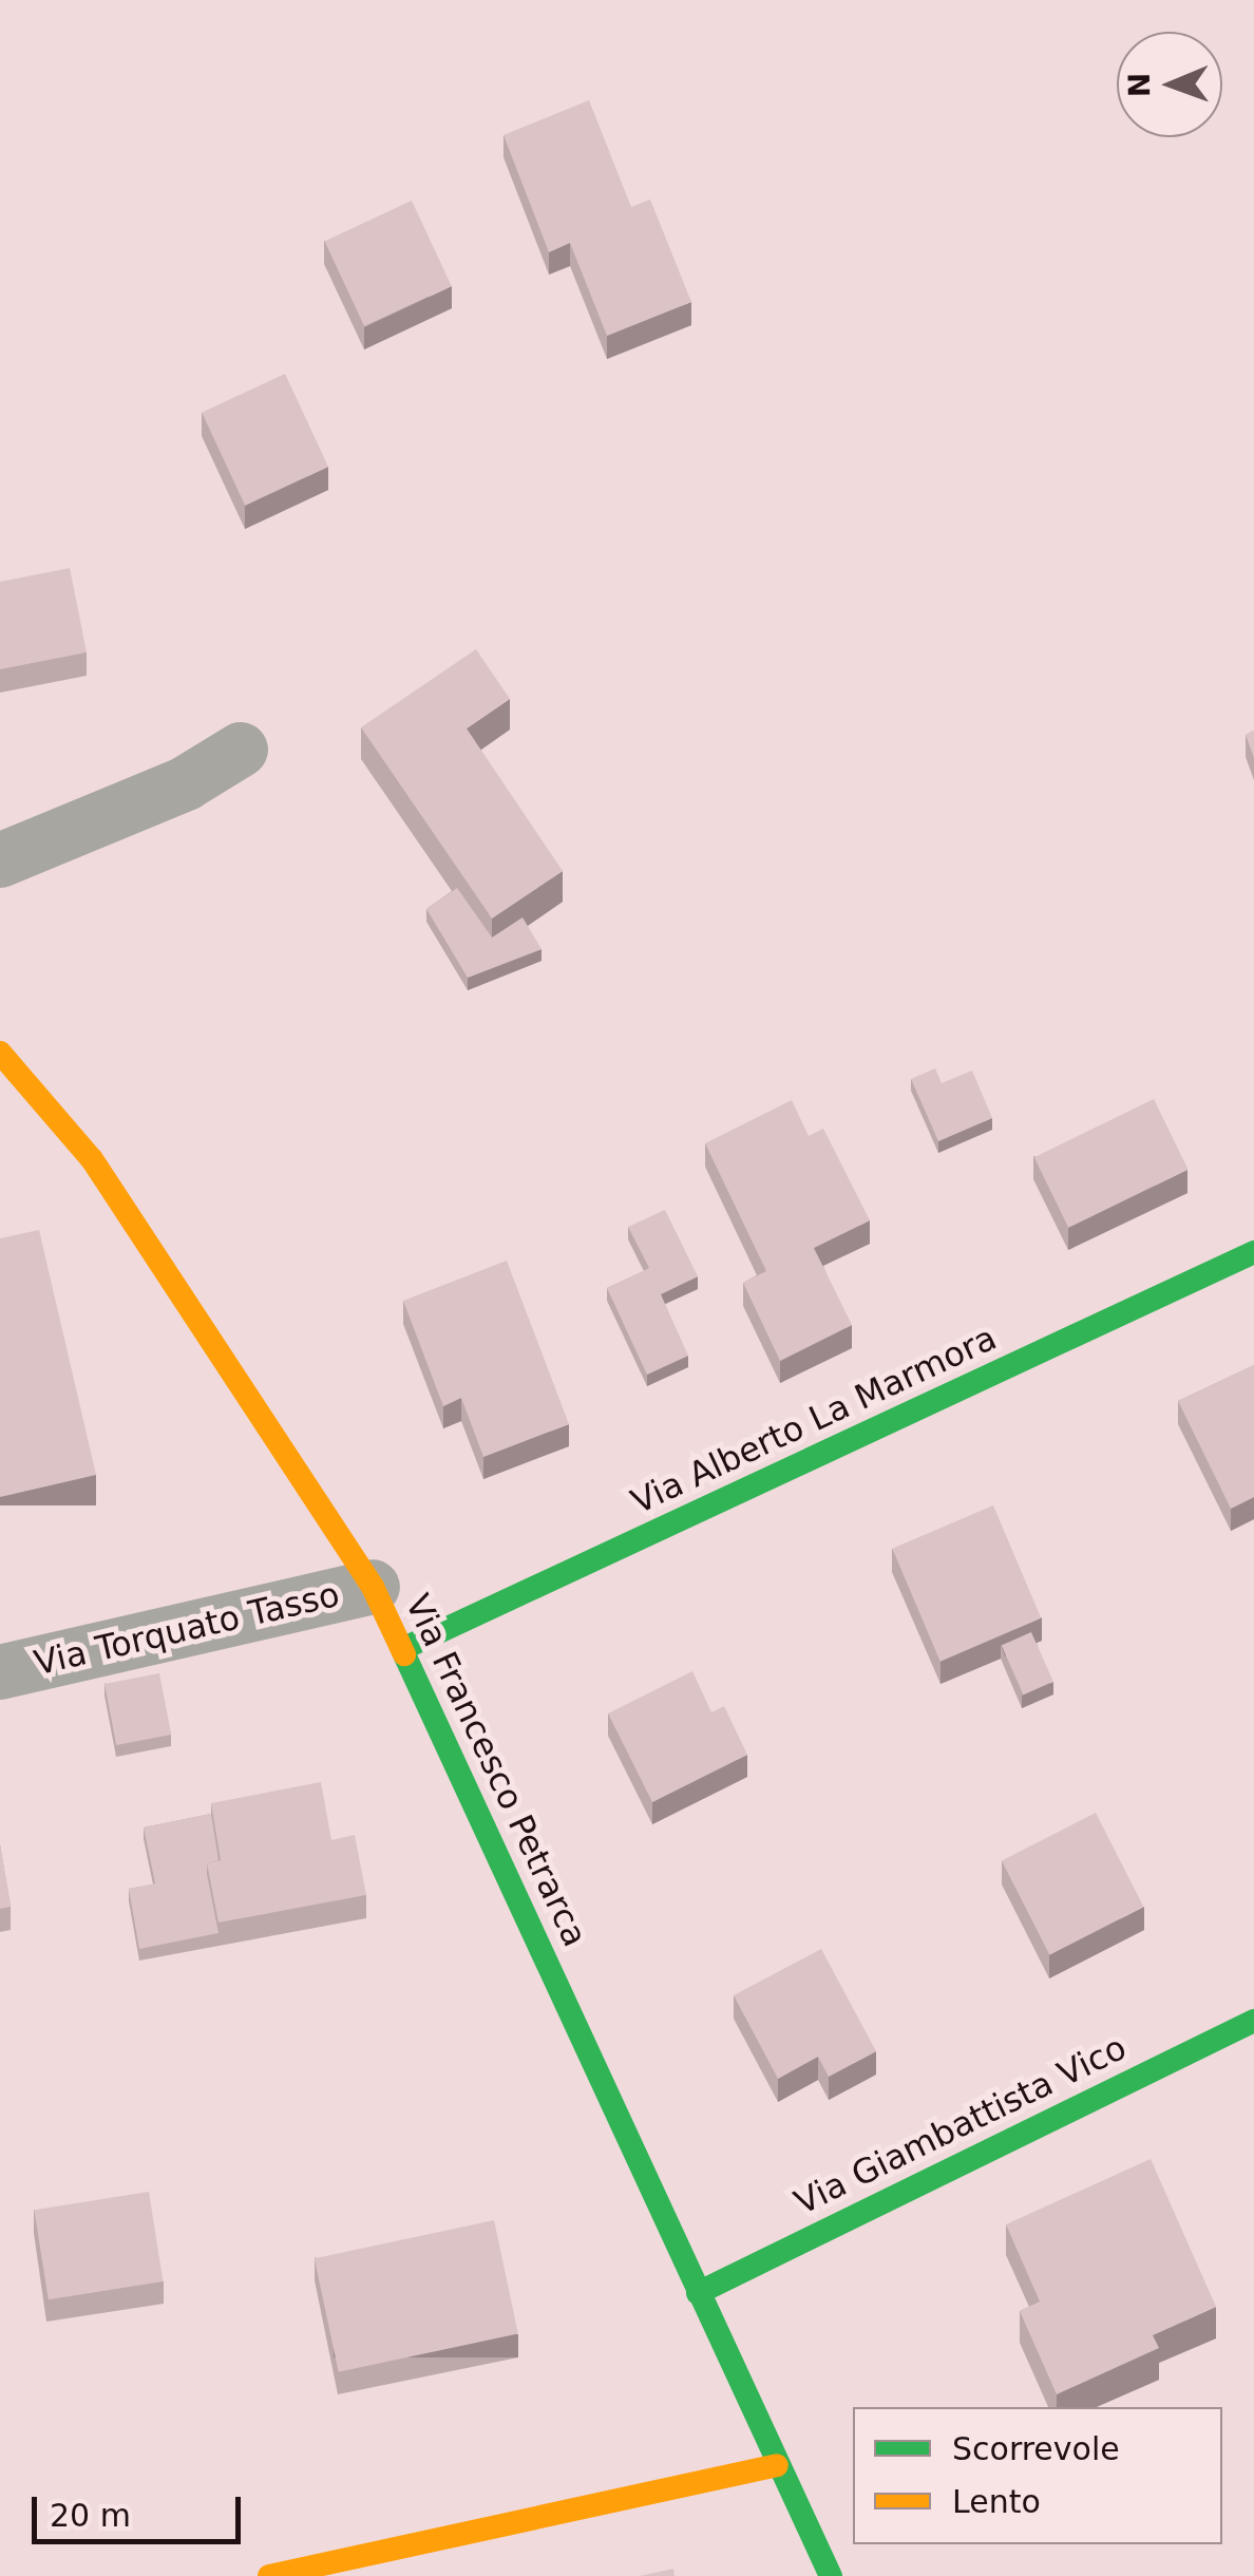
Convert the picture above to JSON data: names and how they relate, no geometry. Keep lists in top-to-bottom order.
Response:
{
  "streets": {
    "street": [
      "Via Alberto La Marmora",
      "Via Torquato Tasso",
      "Via Francesco Petrarca",
      "Via Giambattista Vico"
    ]
  },
  "crossings": [
    ["Via Alberto La Marmora", "Via Francesco Petrarca"],
    ["Via Torquato Tasso", "Via Francesco Petrarca"],
    ["Via Francesco Petrarca", "Via Giambattista Vico"]
  ],
  "legend": ["Scorrevole", "Lento"],
  "scale_bar": "20 m",
  "north": "left"
}
